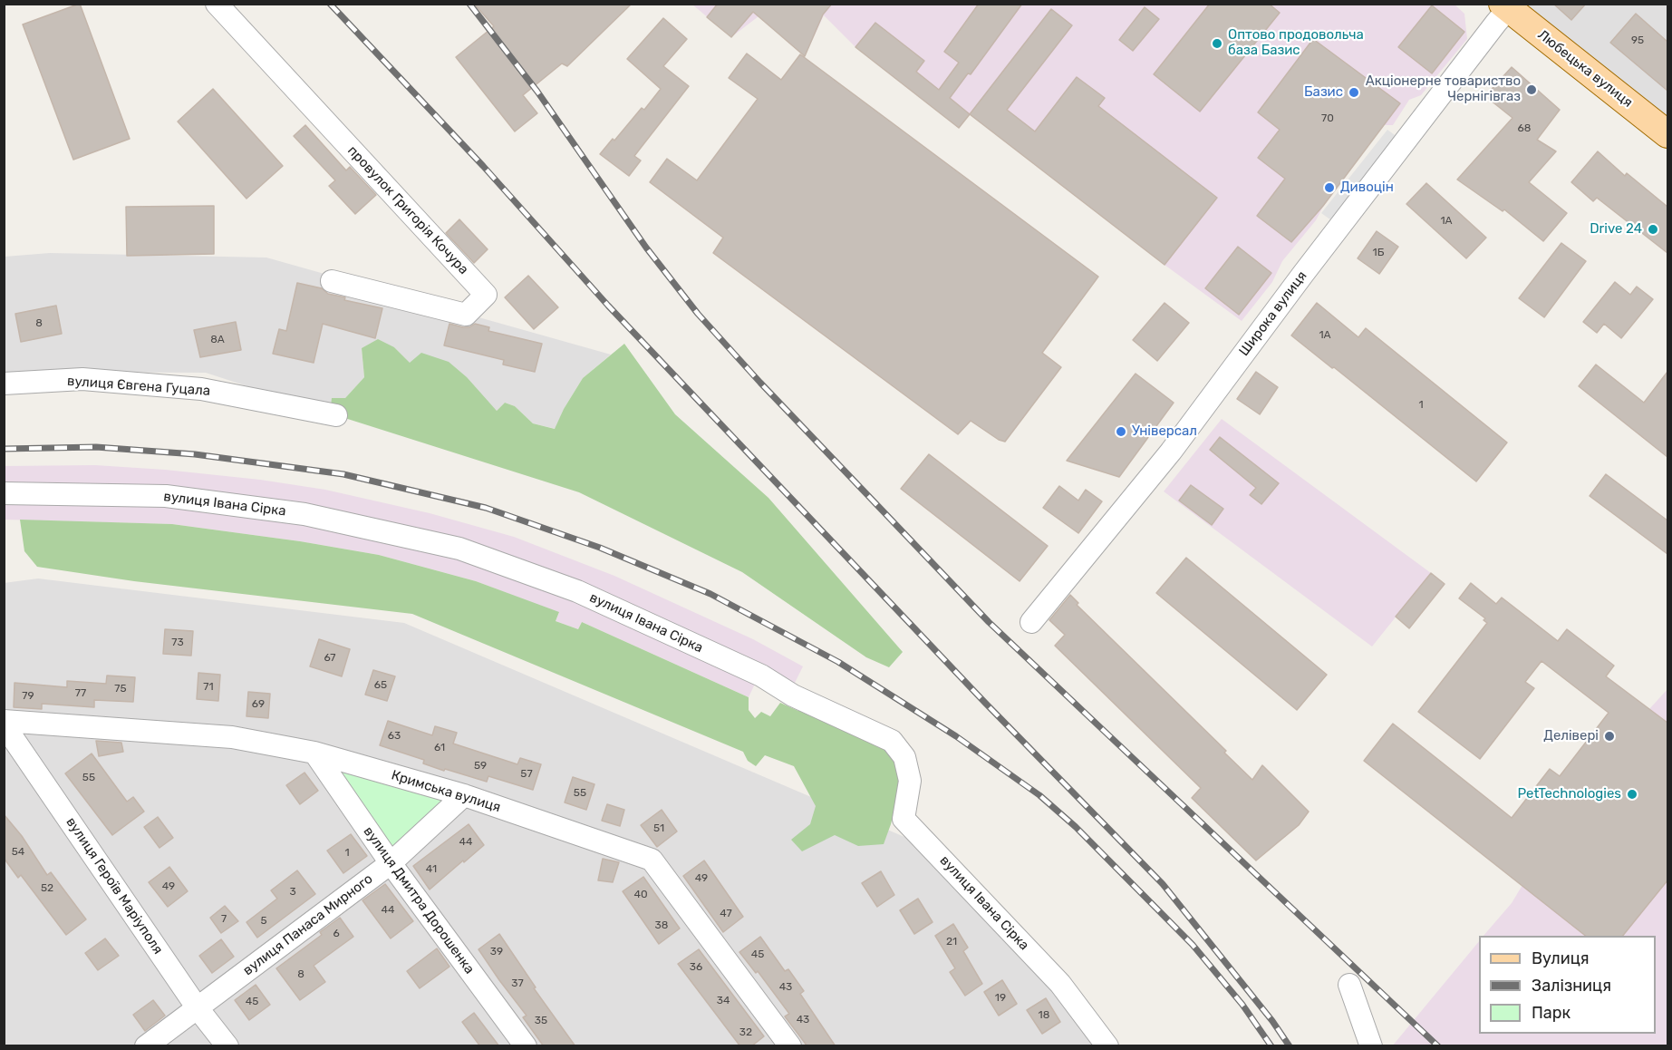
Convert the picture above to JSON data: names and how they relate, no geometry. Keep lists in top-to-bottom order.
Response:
{
  "streets": {
    "main road": ["Любецька вулиця"],
    "street": [
      "провулок Григорія Кочура",
      "Широка вулиця",
      "вулиця Євгена Гуцала",
      "вулиця Івана Сірка",
      "Кримська вулиця",
      "вулиця Героїв Маріуполя",
      "вулиця Дмитра Дорошенка",
      "вулиця Панаса Мирного"
    ]
  },
  "crossings": [
    ["Любецька вулиця", "Широка вулиця"],
    ["Кримська вулиця", "вулиця Героїв Маріуполя"],
    ["Кримська вулиця", "вулиця Дмитра Дорошенка"],
    ["Кримська вулиця", "вулиця Панаса Мирного"],
    ["вулиця Героїв Маріуполя", "вулиця Панаса Мирного"],
    ["вулиця Дмитра Дорошенка", "вулиця Панаса Мирного"]
  ],
  "places": [
    "Оптово продовольча база Базис",
    "Акціонерне товариство Чернігівгаз",
    "Базис",
    "Дивоцін",
    "Drive 24",
    "Універсал",
    "Делівері",
    "PetTechnologies"
  ],
  "house_numbers": [
    "95",
    "70",
    "68",
    "1А",
    "1Б",
    "8",
    "1А",
    "8А",
    "1",
    "73",
    "67",
    "65",
    "71",
    "75",
    "77",
    "79",
    "69",
    "63",
    "61",
    "59",
    "57",
    "55",
    "55",
    "51",
    "44",
    "54",
    "1",
    "41",
    "49",
    "49",
    "52",
    "3",
    "40",
    "44",
    "47",
    "7",
    "5",
    "38",
    "6",
    "21",
    "39",
    "45",
    "36",
    "8",
    "37",
    "43",
    "19",
    "34",
    "45",
    "18",
    "43",
    "35",
    "32"
  ],
  "legend": ["Вулиця", "Залізниця", "Парк"]
}
